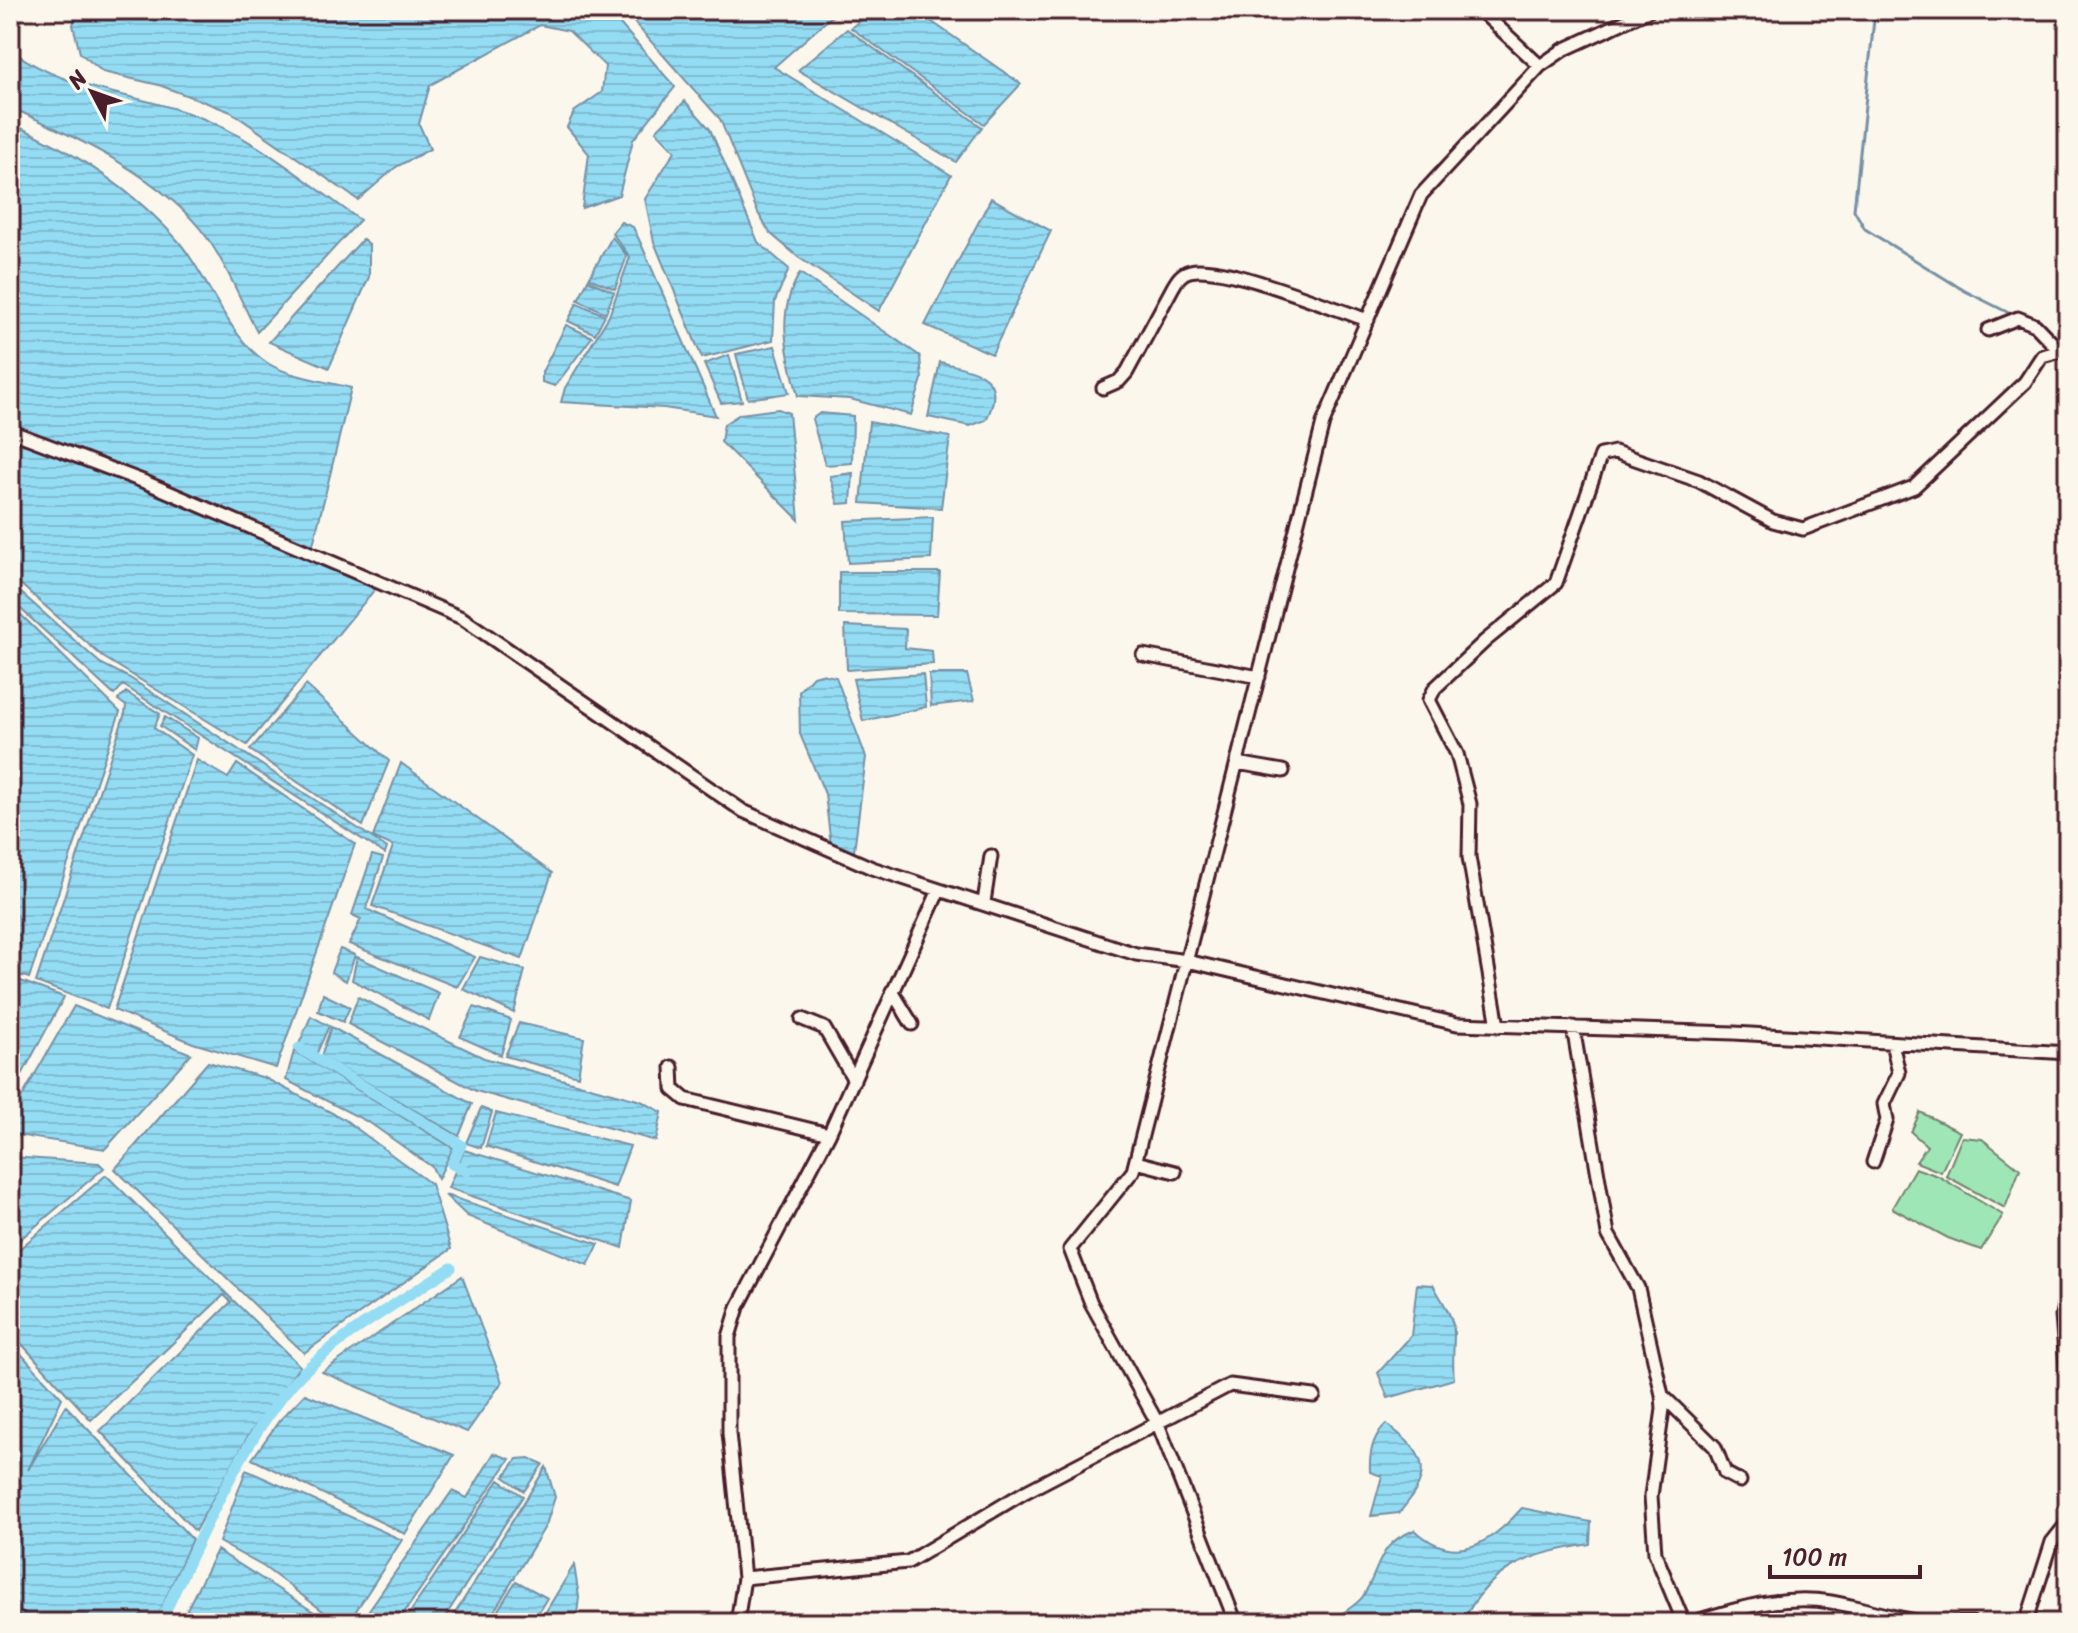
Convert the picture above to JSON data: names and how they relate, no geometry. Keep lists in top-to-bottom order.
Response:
{
  "scale_bar": "100 m",
  "north": "top left"
}
